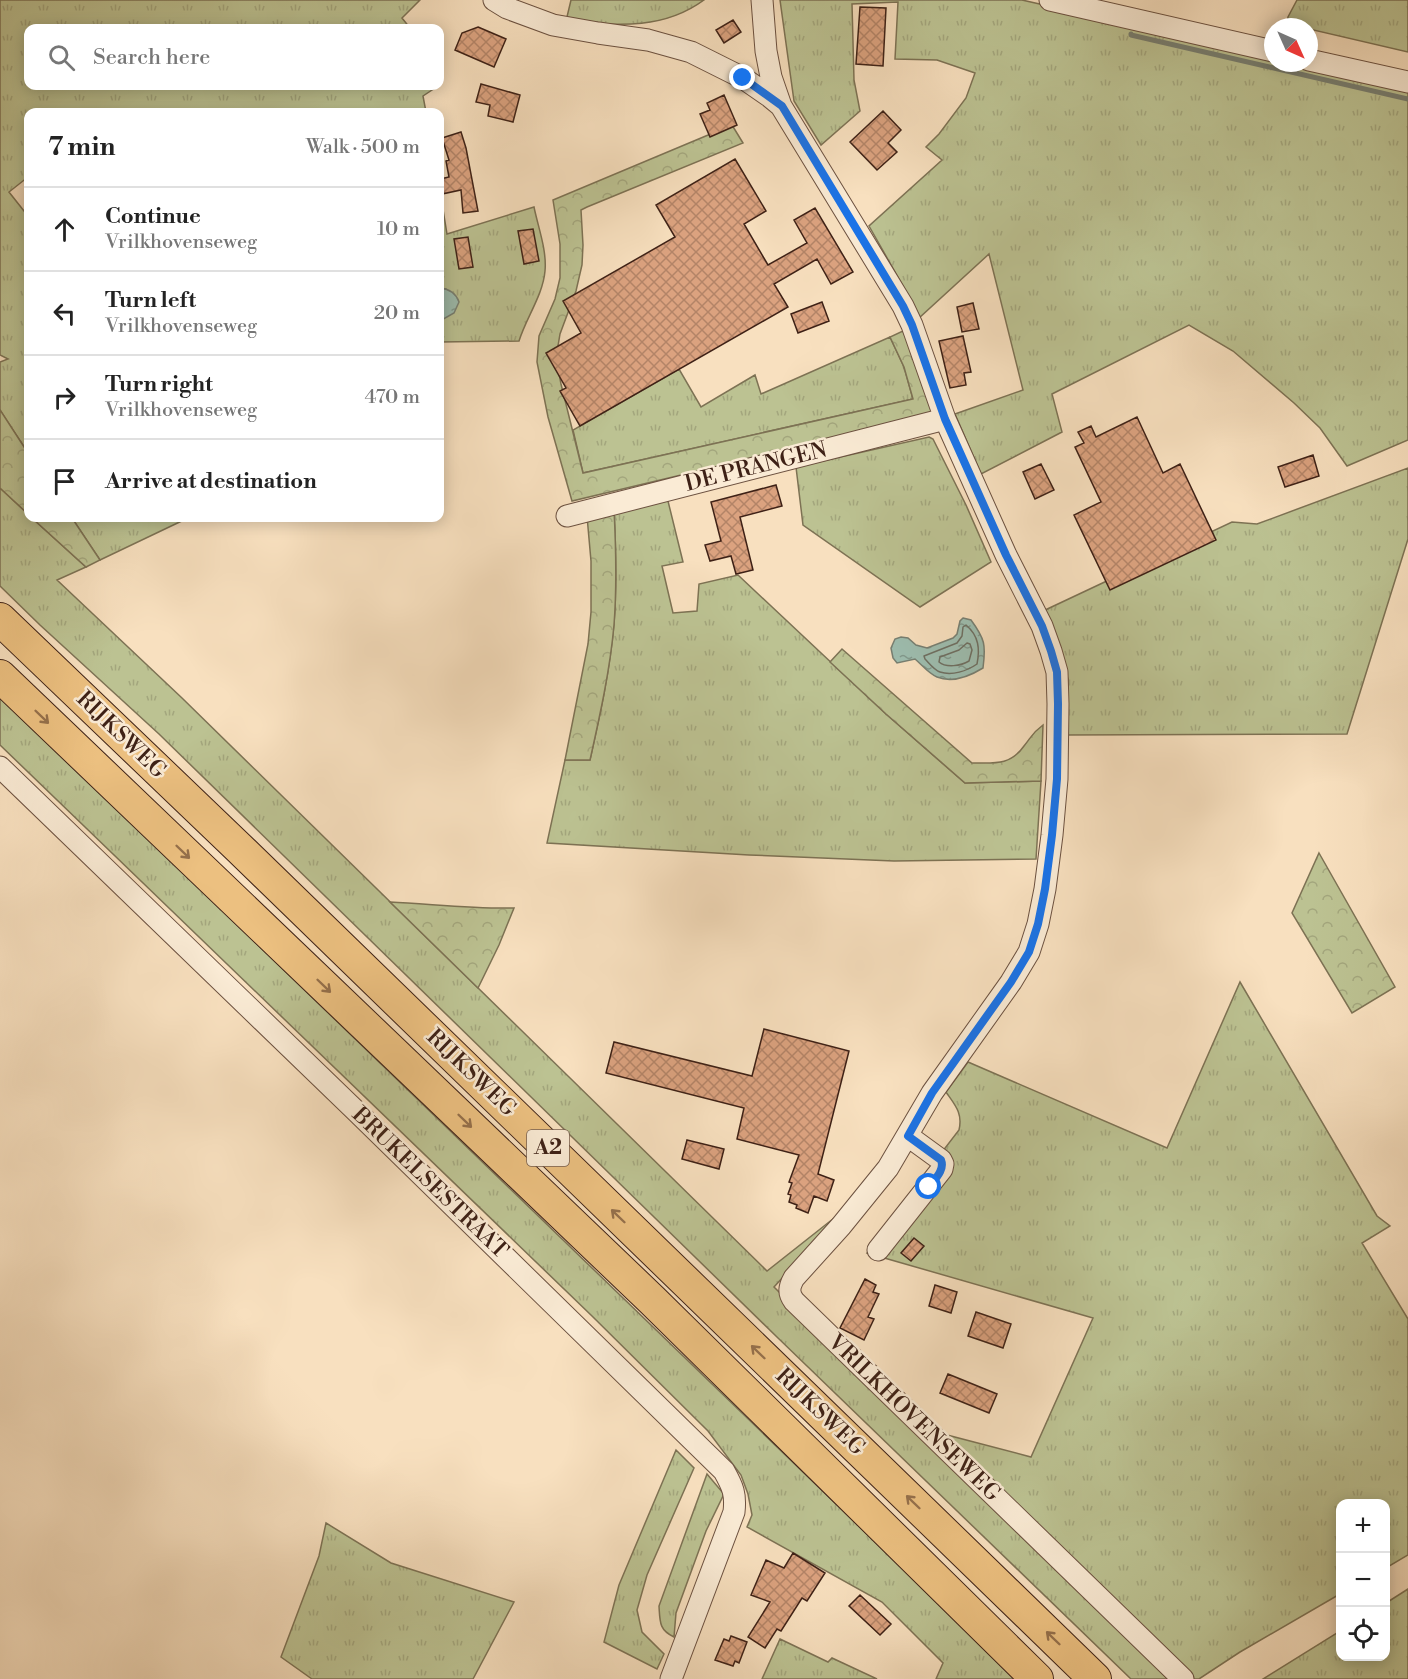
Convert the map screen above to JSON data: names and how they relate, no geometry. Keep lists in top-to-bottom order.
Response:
{
  "streets": {
    "highway": ["RIJKSWEG", "A2"],
    "street": ["DE PRANGEN", "BRUKELSESTRAAT", "VRILKHOVENSEWEG"]
  },
  "crossings": [
    ["DE PRANGEN", "VRILKHOVENSEWEG"]
  ],
  "north": "bottom right",
  "page": {
    "search": "Search here",
    "heading": ["7 min", "Walk · 500 m"],
    "list": [
      ["Continue", "Vrilkhovenseweg", "10 m"],
      ["Turn left", "Vrilkhovenseweg", "20 m"],
      ["Turn right", "Vrilkhovenseweg", "470 m"],
      "Arrive at destination"
    ],
    "map_buttons": ["+", "−"]
  }
}
